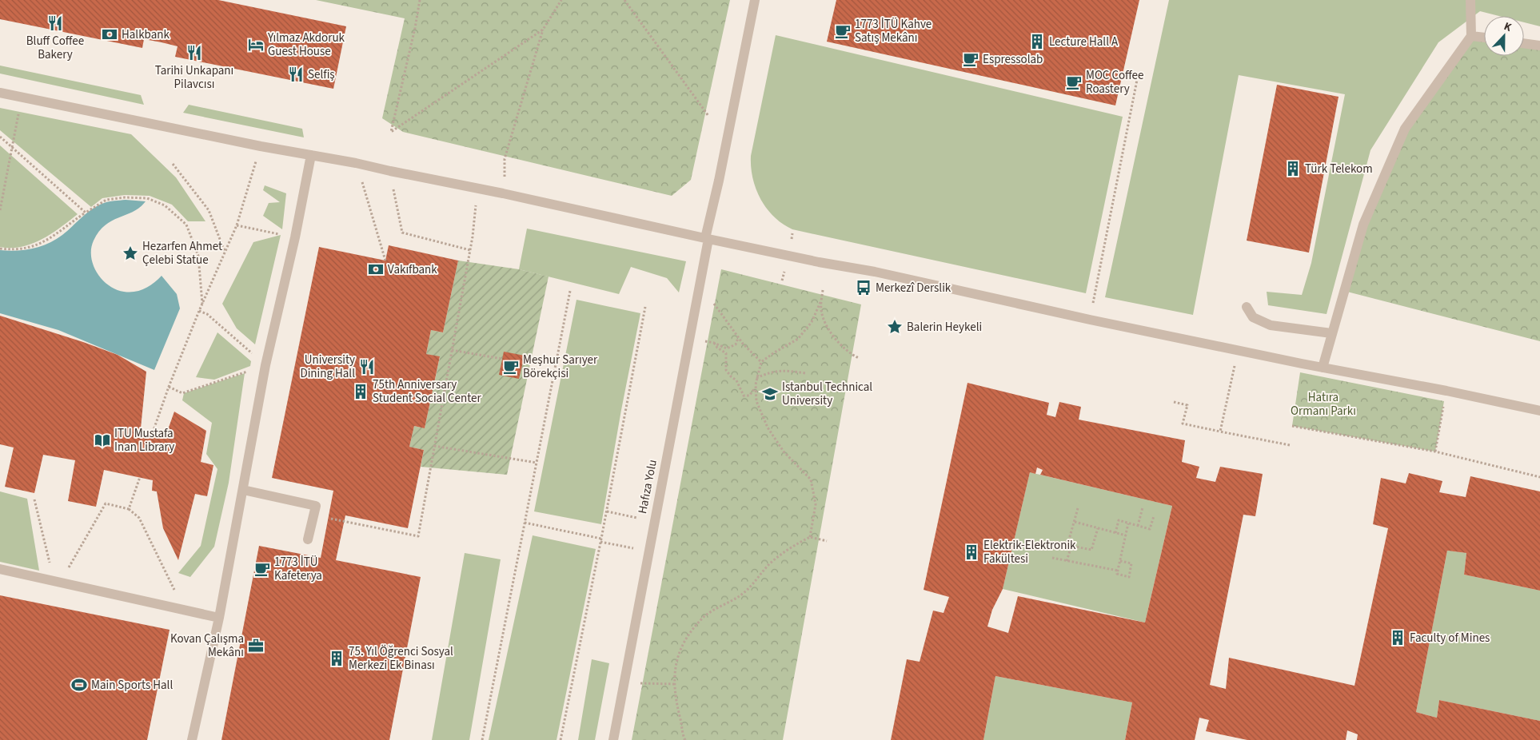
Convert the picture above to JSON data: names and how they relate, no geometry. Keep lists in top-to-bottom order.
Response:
{
  "streets": {
    "street": ["Hafıza Yolu"]
  },
  "parks": ["Hatıra Ormanı Parkı"],
  "places": {
    "restaurant": [
      "Bluff Coffee Bakery",
      "Tarihi Unkapanı Pilavcısı",
      "Selfiş",
      "University Dining Hall"
    ],
    "cafe": [
      "1773 İTÜ Kahve Satış Mekânı",
      "Espressolab",
      "MOC Coffee Roastery",
      "Meşhur Sarıyer Börekçisi",
      "1773 İTÜ Kafeterya"
    ],
    "bank": ["Halkbank", "Vakıfbank"],
    "building": [
      "Lecture Hall A",
      "Türk Telekom",
      "75th Anniversary Student Social Center",
      "Elektrik-Elektronik Fakültesi",
      "Faculty of Mines",
      "75. Yıl Öğrenci Sosyal Merkezi Ek Binası"
    ],
    "hotel": ["Yılmaz Akdoruk Guest House"],
    "place": ["Hezarfen Ahmet Çelebi Statue", "Balerin Heykeli"],
    "bus stop": ["Merkezî Derslik"],
    "school or university": ["Istanbul Technical University"],
    "library": ["ITU Mustafa Inan Library"],
    "office": ["Kovan Çalışma Mekânı"],
    "sports": ["Main Sports Hall"]
  },
  "north": "top"
}
